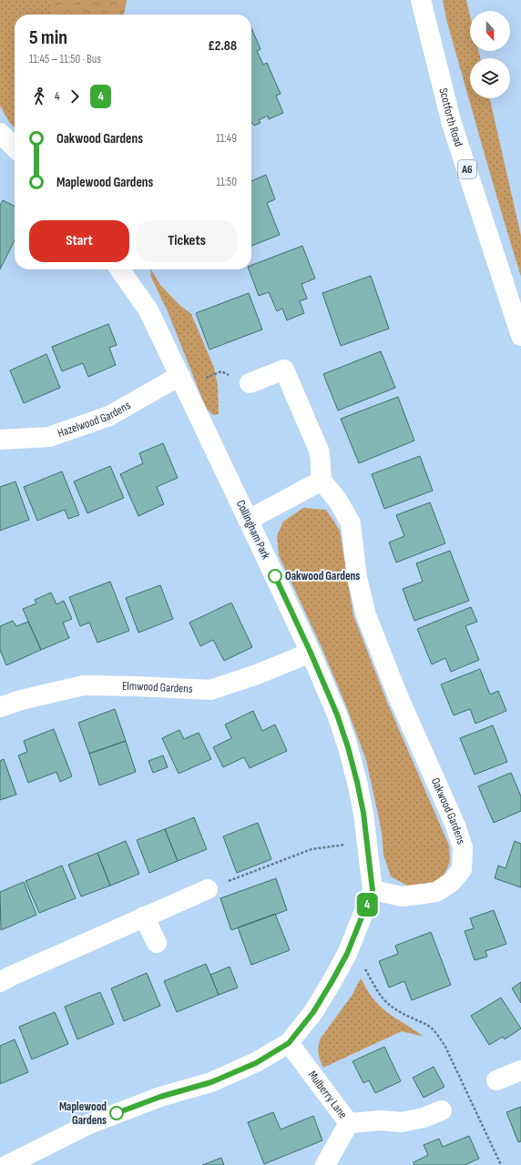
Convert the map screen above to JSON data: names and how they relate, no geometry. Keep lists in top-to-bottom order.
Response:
{
  "streets": {
    "street": [
      "Scotforth Road",
      "A6",
      "Hazelwood Gardens",
      "Collingham Park",
      "Elmwood Gardens",
      "Oakwood Gardens",
      "Mulberry Lane"
    ]
  },
  "crossings": [
    ["Hazelwood Gardens", "Collingham Park"],
    ["Collingham Park", "Elmwood Gardens"],
    ["Collingham Park", "Oakwood Gardens"],
    ["Collingham Park", "Mulberry Lane"]
  ],
  "places": ["Oakwood Gardens", "Maplewood Gardens"],
  "lines": ["bus line 4"],
  "north": "bottom",
  "page": {
    "on_map": "4",
    "heading": ["5 min", "11:45 – 11:50 · Bus", "£2.88"],
    "legs": ["4", "4"],
    "list": [
      {
        "name": "Oakwood Gardens",
        "value": "11:49"
      },
      {
        "name": "Maplewood Gardens",
        "value": "11:50"
      }
    ],
    "buttons": ["Start", "Tickets"]
  }
}
